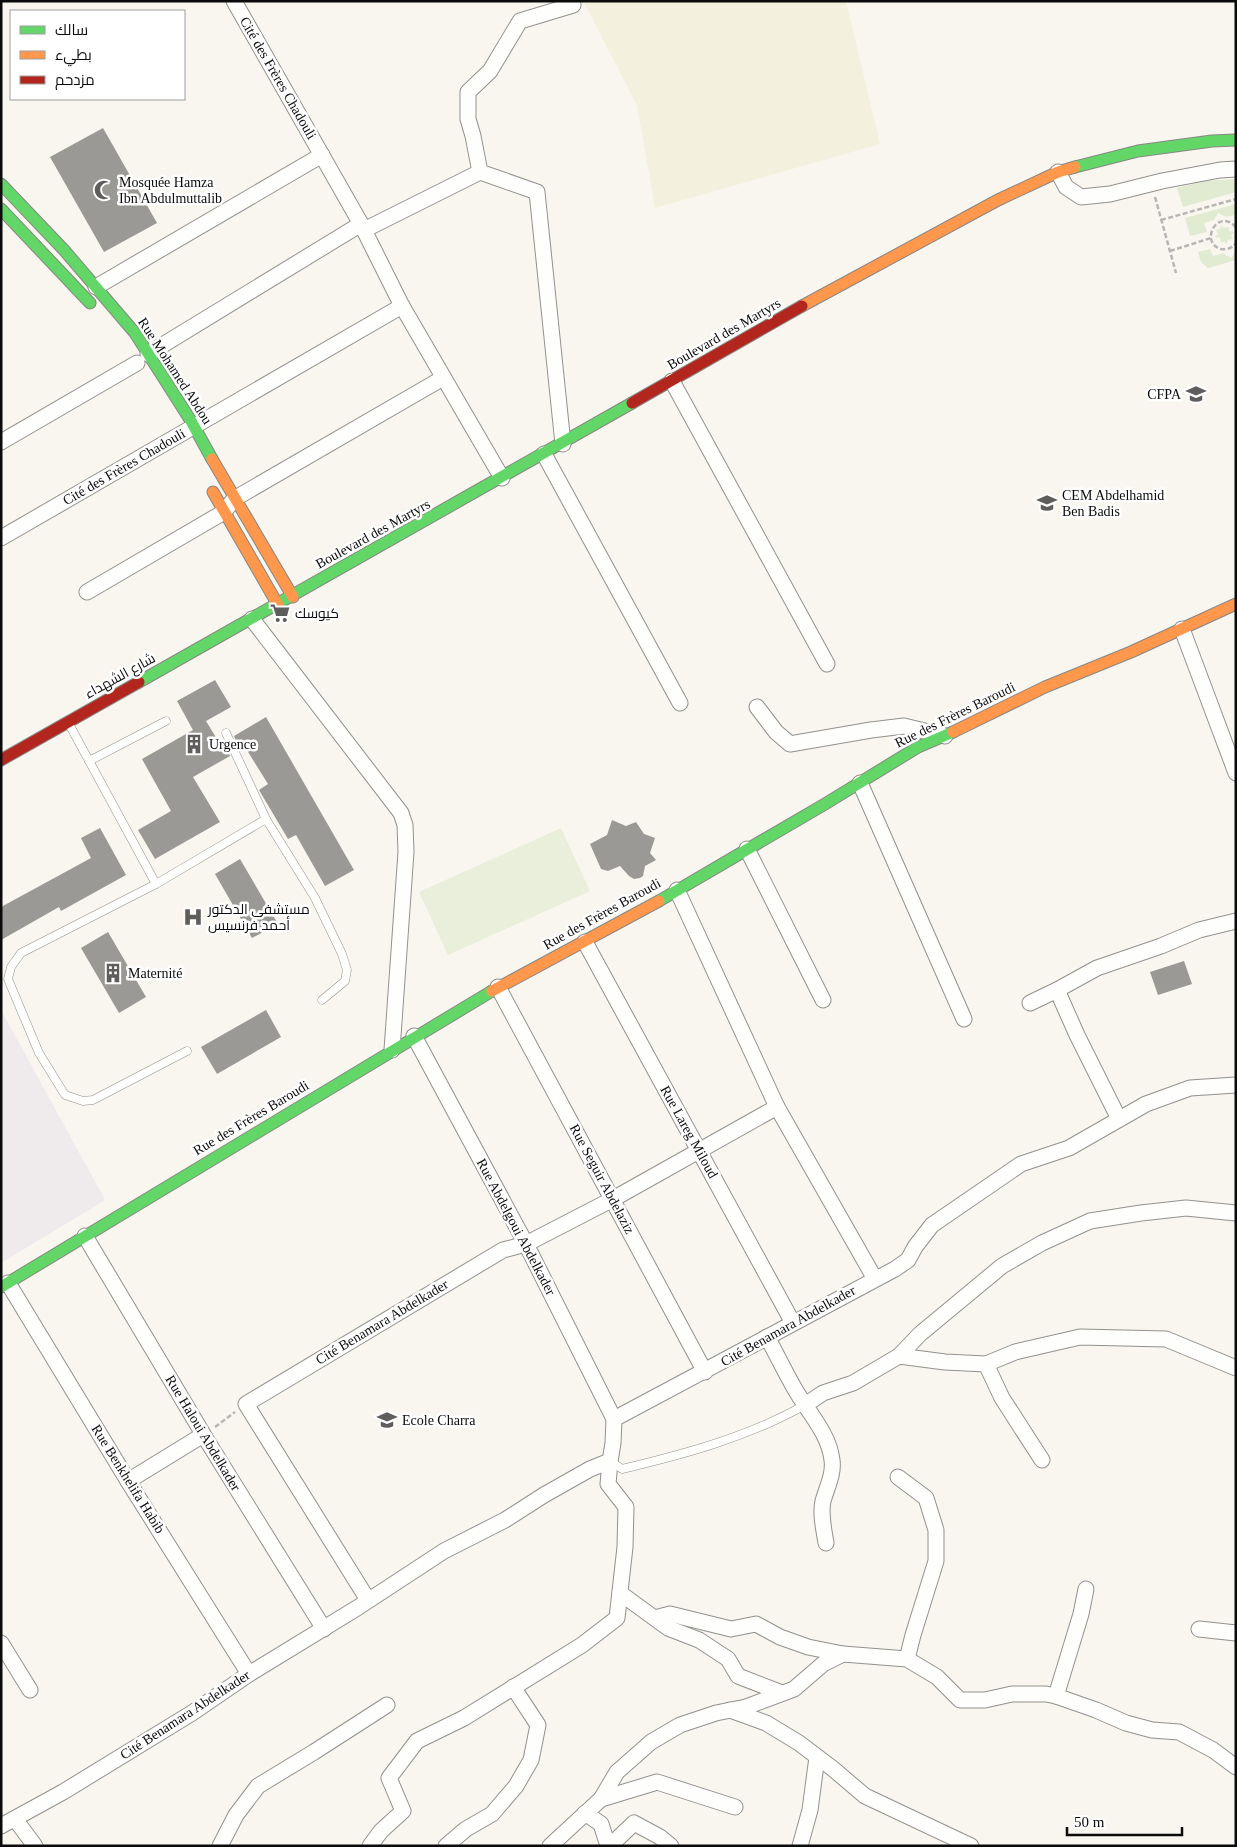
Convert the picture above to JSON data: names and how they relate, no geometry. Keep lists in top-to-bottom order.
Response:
{
  "streets": {
    "street": [
      "Cité des Frères Chadouli",
      "Boulevard des Martyrs",
      "Rue Mohamed Abdou",
      "شارع الشهداء",
      "Rue des Frères Baroudi",
      "Rue Lareg Miloud",
      "Rue Seguir Abdelaziz",
      "Rue Abdelgoui Abdelkader",
      "Cité Benamara Abdelkader",
      "Rue Haloui Abdelkader",
      "Rue Benkhelifa Habib"
    ]
  },
  "crossings": [
    ["Cité des Frères Chadouli", "Boulevard des Martyrs"],
    ["Cité des Frères Chadouli", "Rue Mohamed Abdou"],
    ["Boulevard des Martyrs", "Rue Mohamed Abdou"],
    ["Boulevard des Martyrs", "شارع الشهداء"],
    ["Rue des Frères Baroudi", "Rue Lareg Miloud"],
    ["Rue des Frères Baroudi", "Rue Seguir Abdelaziz"],
    ["Rue des Frères Baroudi", "Rue Abdelgoui Abdelkader"],
    ["Rue des Frères Baroudi", "Rue Haloui Abdelkader"],
    ["Rue des Frères Baroudi", "Rue Benkhelifa Habib"],
    ["Rue Lareg Miloud", "Cité Benamara Abdelkader"],
    ["Rue Seguir Abdelaziz", "Cité Benamara Abdelkader"],
    ["Rue Abdelgoui Abdelkader", "Cité Benamara Abdelkader"],
    ["Cité Benamara Abdelkader", "Rue Haloui Abdelkader"],
    ["Cité Benamara Abdelkader", "Rue Benkhelifa Habib"]
  ],
  "places": {
    "mosque": ["Mosquée Hamza Ibn Abdulmuttalib"],
    "school or university": ["CFPA", "CEM Abdelhamid Ben Badis", "Ecole Charra"],
    "supermarket": ["كيوسك"],
    "building": ["Urgence", "Maternité"],
    "hospital": ["مستشفى الدكتور أحمد فرنسيس"]
  },
  "legend": ["سالك", "بطيء", "مزدحم"],
  "scale_bar": "50 m"
}
